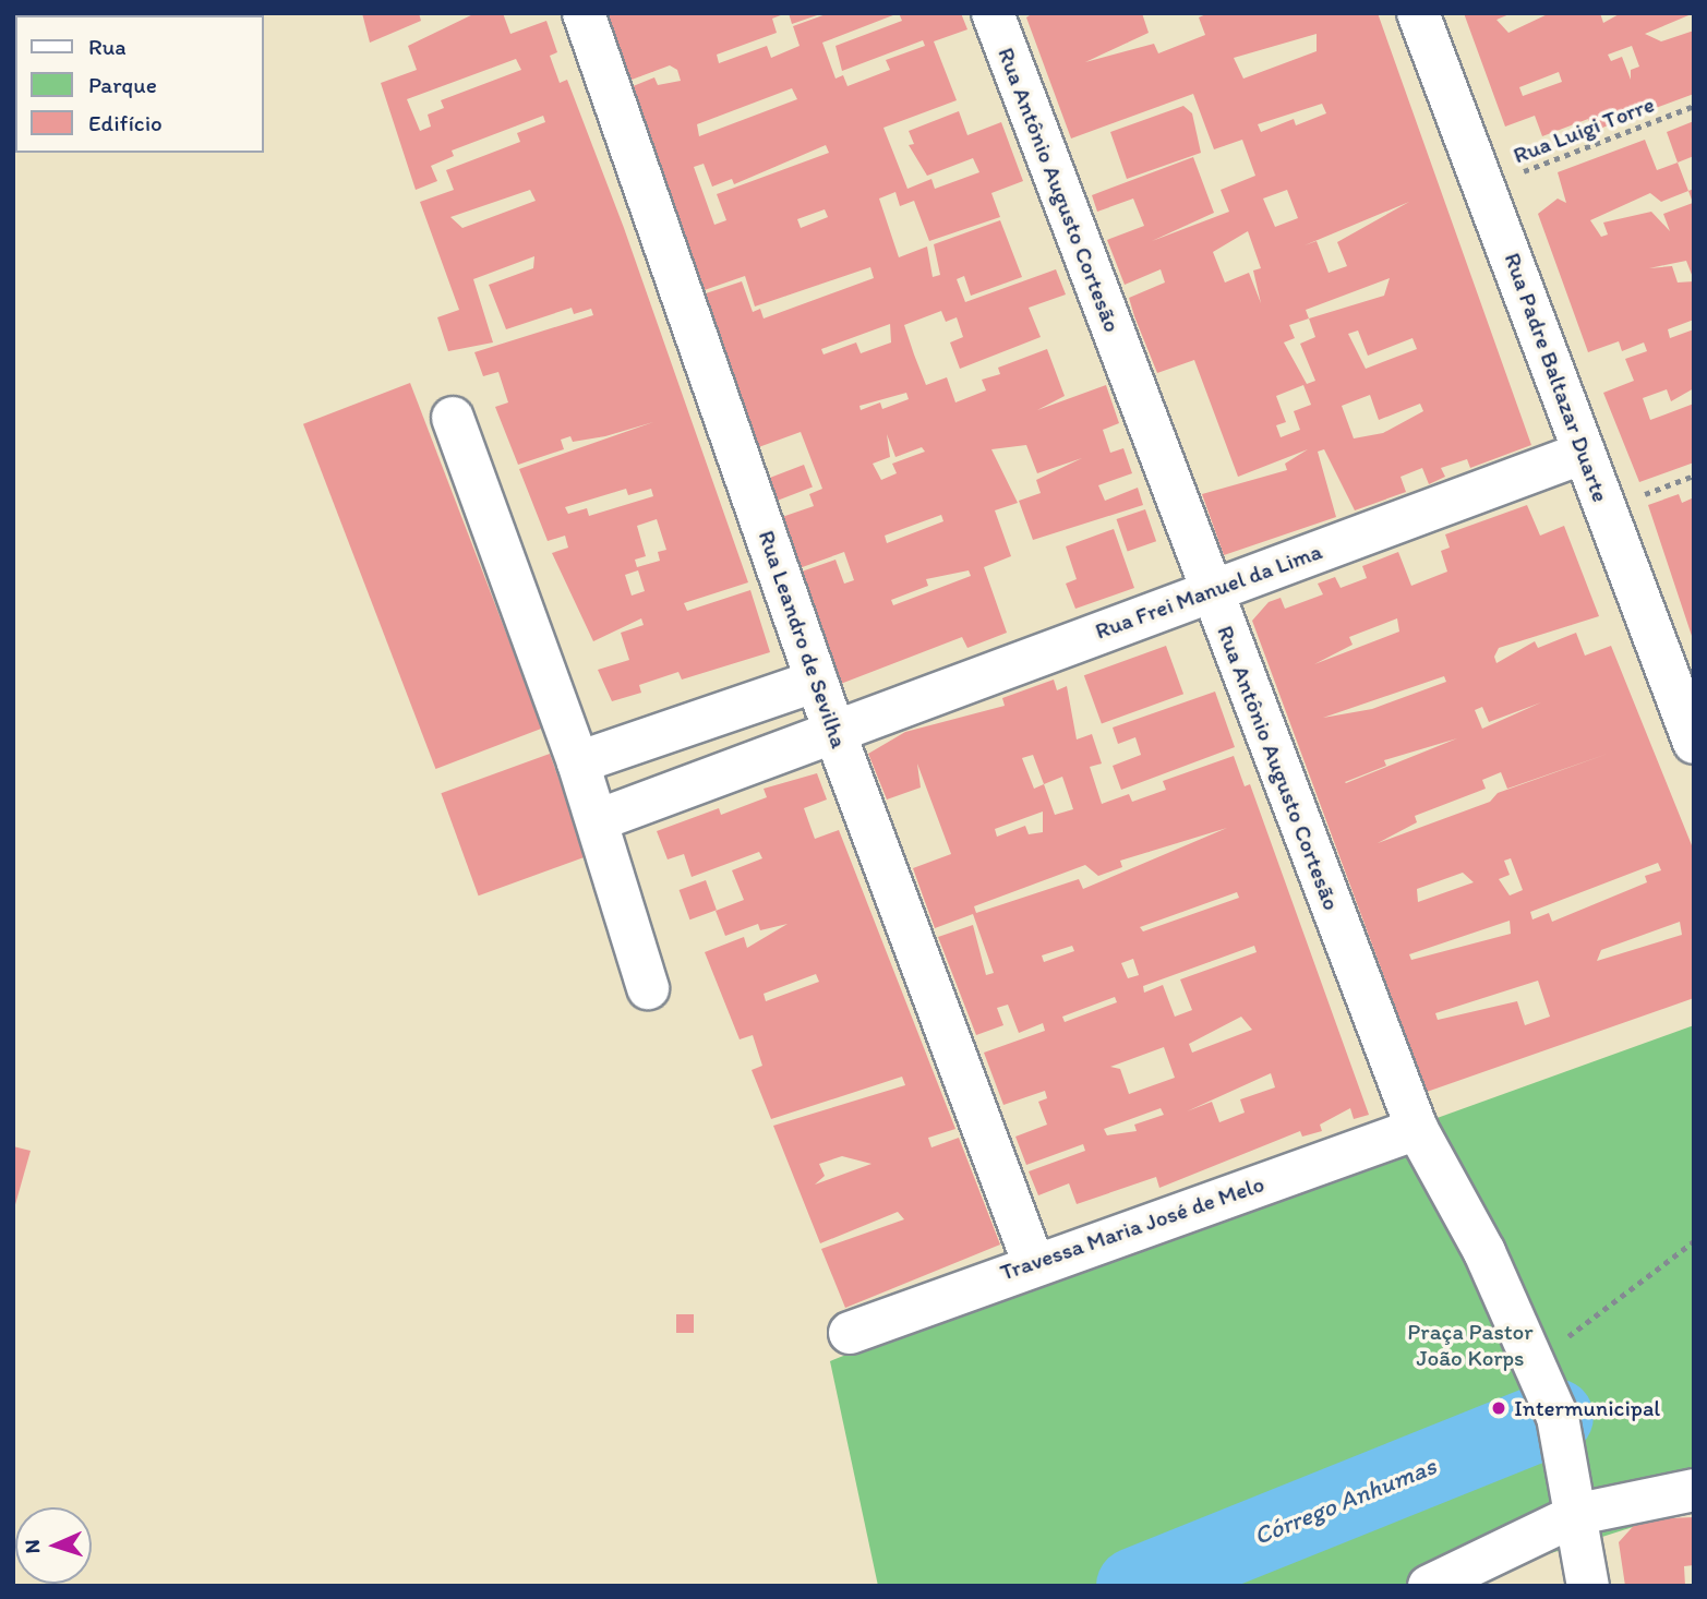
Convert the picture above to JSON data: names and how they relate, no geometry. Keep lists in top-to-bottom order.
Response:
{
  "streets": {
    "street": [
      "Rua Antônio Augusto Cortesão",
      "Rua Padre Baltazar Duarte",
      "Rua Frei Manuel da Lima",
      "Rua Leandro de Sevilha",
      "Travessa Maria José de Melo"
    ],
    "path": ["Rua Luigi Torre"]
  },
  "crossings": [
    ["Rua Luigi Torre", "Rua Padre Baltazar Duarte"],
    ["Rua Antônio Augusto Cortesão", "Rua Frei Manuel da Lima"],
    ["Rua Antônio Augusto Cortesão", "Travessa Maria José de Melo"],
    ["Rua Padre Baltazar Duarte", "Rua Frei Manuel da Lima"],
    ["Rua Frei Manuel da Lima", "Rua Leandro de Sevilha"],
    ["Rua Leandro de Sevilha", "Travessa Maria José de Melo"]
  ],
  "water": ["Córrego Anhumas"],
  "parks": ["Praça Pastor João Korps"],
  "places": ["Intermunicipal"],
  "legend": ["Rua", "Parque", "Edifício"],
  "north": "left"
}
